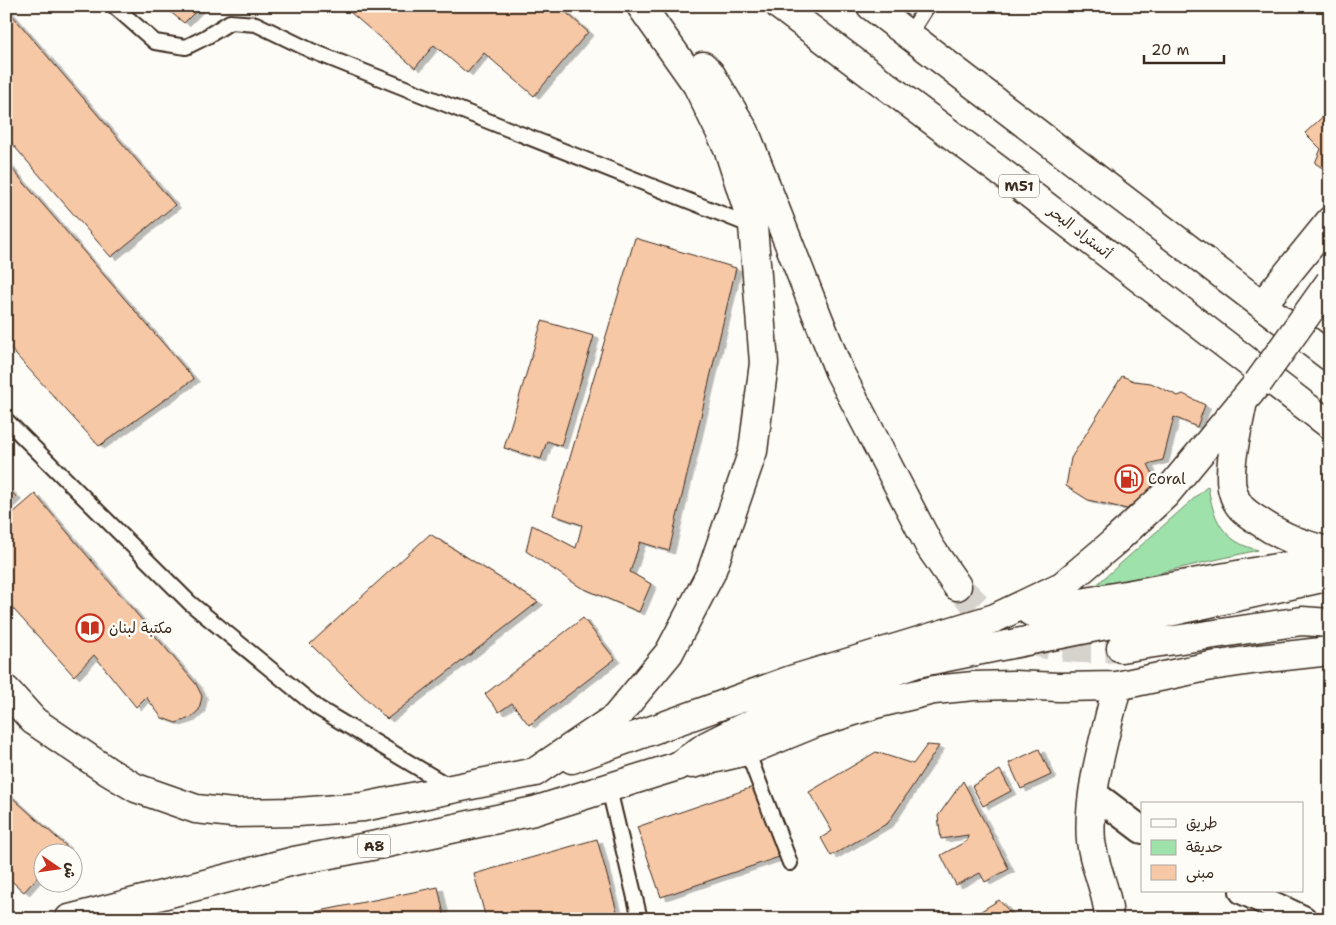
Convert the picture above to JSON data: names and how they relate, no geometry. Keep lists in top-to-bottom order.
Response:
{
  "streets": {
    "main road": ["M51", "أتستراد البحر", "A8"]
  },
  "places": {
    "fuel station": ["Coral"],
    "library": ["مكتبة لبنان"]
  },
  "legend": ["طريق", "حديقة", "مبنى"],
  "scale_bar": "20 m",
  "north": "right"
}
